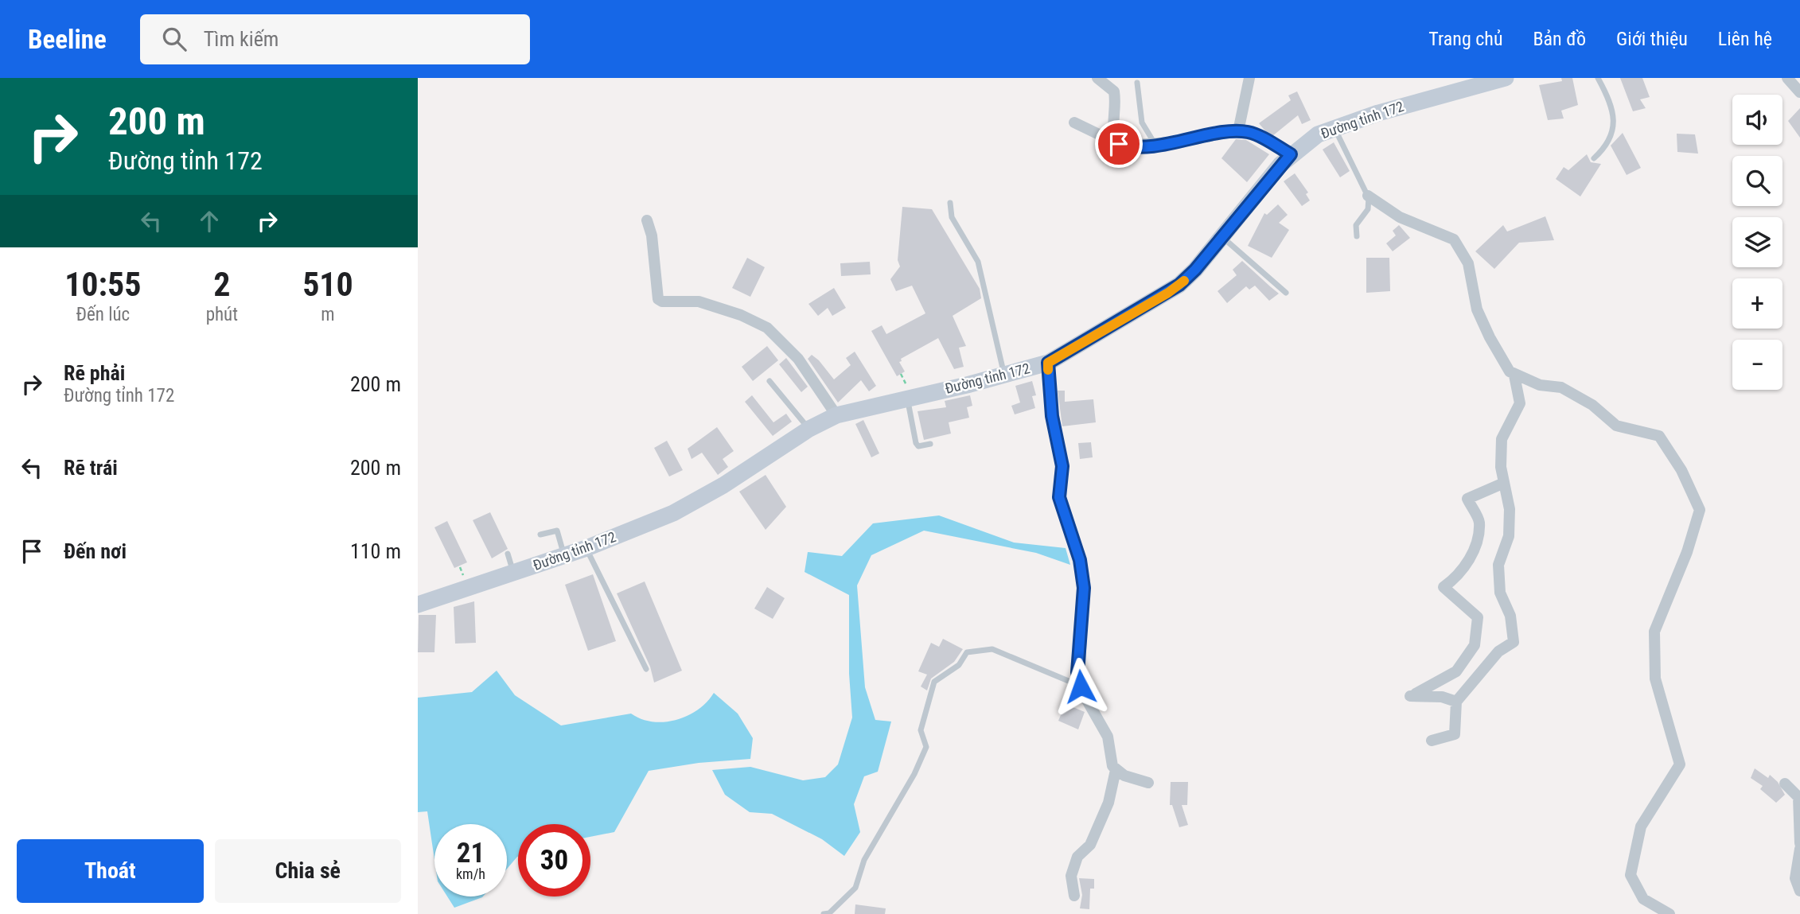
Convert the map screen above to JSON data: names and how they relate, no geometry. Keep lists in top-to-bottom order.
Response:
{
  "streets": {
    "main road": ["Đường tỉnh 172"]
  },
  "page": {
    "header": "Beeline",
    "search": "Tìm kiếm",
    "nav": [
      "Trang chủ",
      "Bản đồ",
      "Giới thiệu",
      "Liên hệ"
    ],
    "turn": ["200 m", "Đường tỉnh 172"],
    "map_buttons": ["+", "−"],
    "eta": [
      "10:55",
      "Đến lúc",
      "2",
      "phút",
      "510",
      "m"
    ],
    "list": [
      {
        "name": "Rẽ phải",
        "note": "Đường tỉnh 172",
        "value": "200 m"
      },
      {
        "name": "Rẽ trái",
        "value": "200 m"
      },
      {
        "name": "Đến nơi",
        "value": "110 m"
      }
    ],
    "speed": "21 km/h",
    "limit": "30",
    "buttons": ["Thoát", "Chia sẻ"]
  }
}
